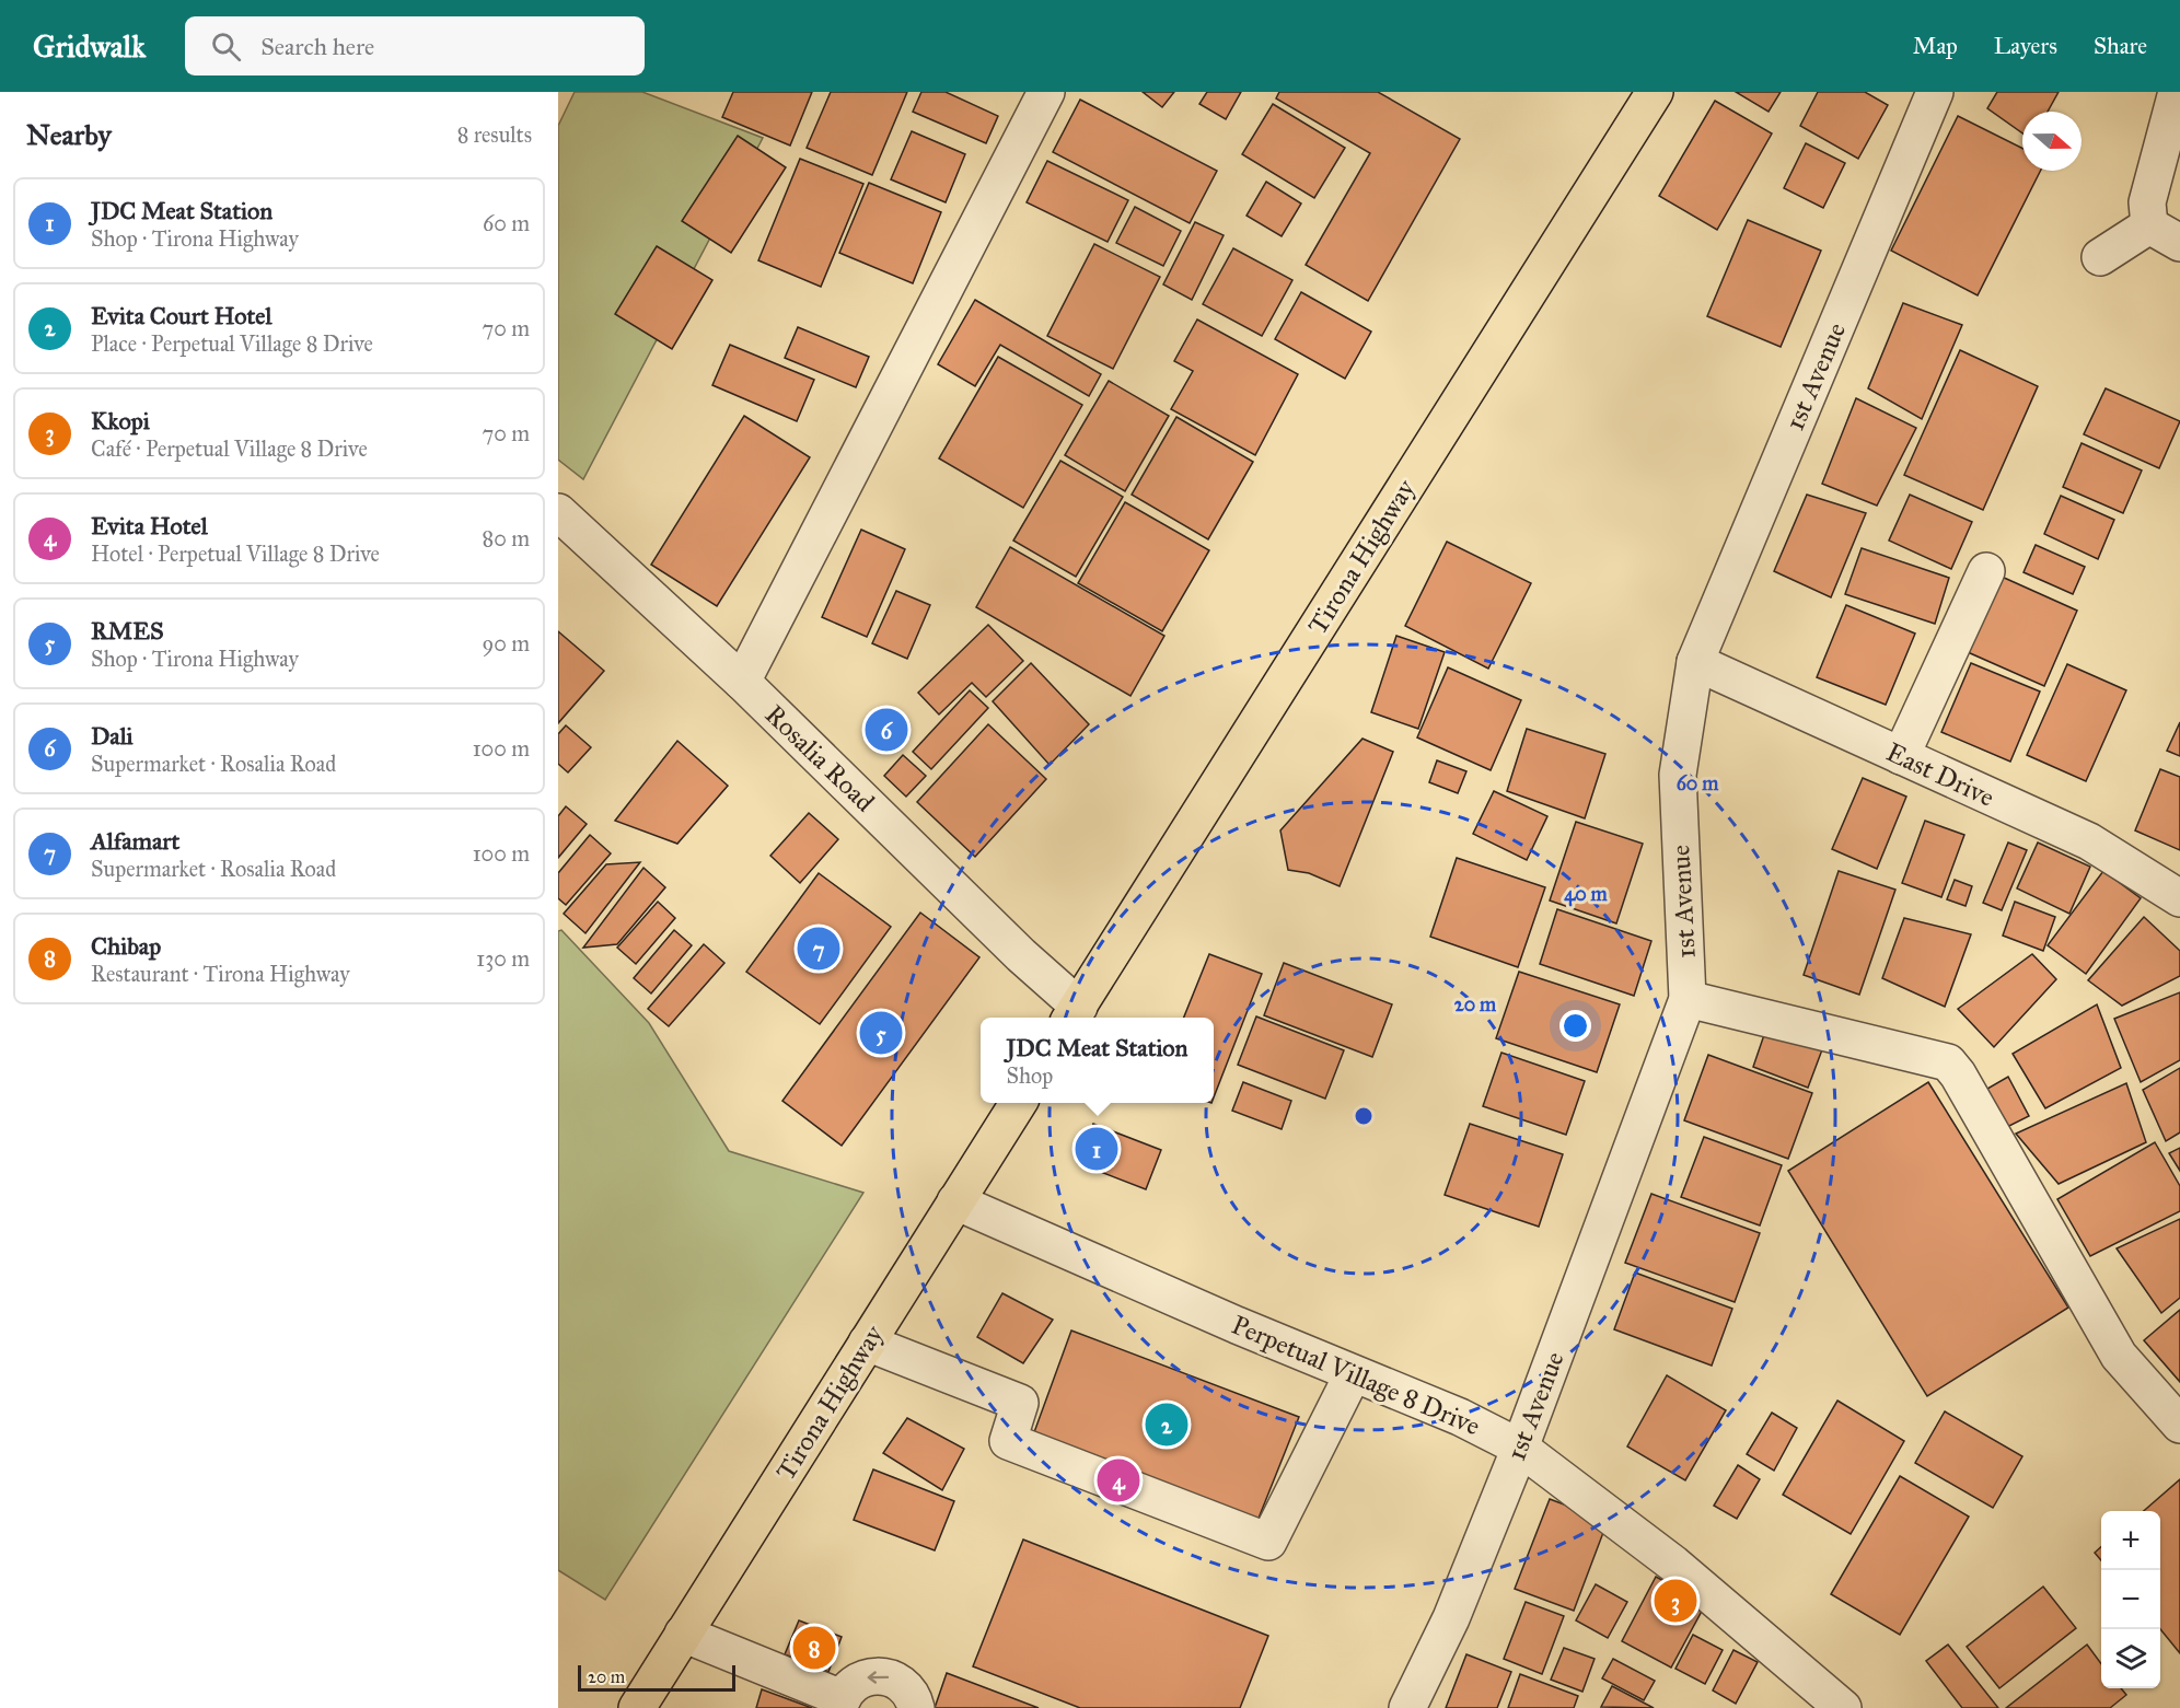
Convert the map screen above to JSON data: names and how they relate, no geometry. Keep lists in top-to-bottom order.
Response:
{
  "streets": {
    "main road": ["Tirona Highway"],
    "street": [
      "1st Avenue",
      "Rosalia Road",
      "East Drive",
      "Perpetual Village 8 Drive"
    ]
  },
  "crossings": [
    ["1st Avenue", "East Drive"],
    ["1st Avenue", "Perpetual Village 8 Drive"],
    ["Tirona Highway", "Rosalia Road"],
    ["Tirona Highway", "Perpetual Village 8 Drive"]
  ],
  "scale_bar": "20 m",
  "north": "right",
  "page": {
    "header": "Gridwalk",
    "search": "Search here",
    "nav": ["Map", "Layers", "Share"],
    "heading": ["Nearby", "8 results"],
    "list": [
      {
        "mark": "1",
        "name": "JDC Meat Station",
        "note": "Shop · Tirona Highway",
        "value": "60 m"
      },
      {
        "mark": "2",
        "name": "Evita Court Hotel",
        "note": "Place · Perpetual Village 8 Drive",
        "value": "70 m"
      },
      {
        "mark": "3",
        "name": "Kkopi",
        "note": "Café · Perpetual Village 8 Drive",
        "value": "70 m"
      },
      {
        "mark": "4",
        "name": "Evita Hotel",
        "note": "Hotel · Perpetual Village 8 Drive",
        "value": "80 m"
      },
      {
        "mark": "5",
        "name": "RMES",
        "note": "Shop · Tirona Highway",
        "value": "90 m"
      },
      {
        "mark": "6",
        "name": "Dali",
        "note": "Supermarket · Rosalia Road",
        "value": "100 m"
      },
      {
        "mark": "7",
        "name": "Alfamart",
        "note": "Supermarket · Rosalia Road",
        "value": "100 m"
      },
      {
        "mark": "8",
        "name": "Chibap",
        "note": "Restaurant · Tirona Highway",
        "value": "130 m"
      }
    ],
    "pins": [
      "6",
      "7",
      "5",
      "1",
      "2",
      "4",
      "3",
      "8"
    ],
    "popup": ["JDC Meat Station", "Shop"],
    "map_buttons": ["+", "−"],
    "scale": "20 m"
  },
  "rings": ["60 m", "40 m", "20 m"]
}
